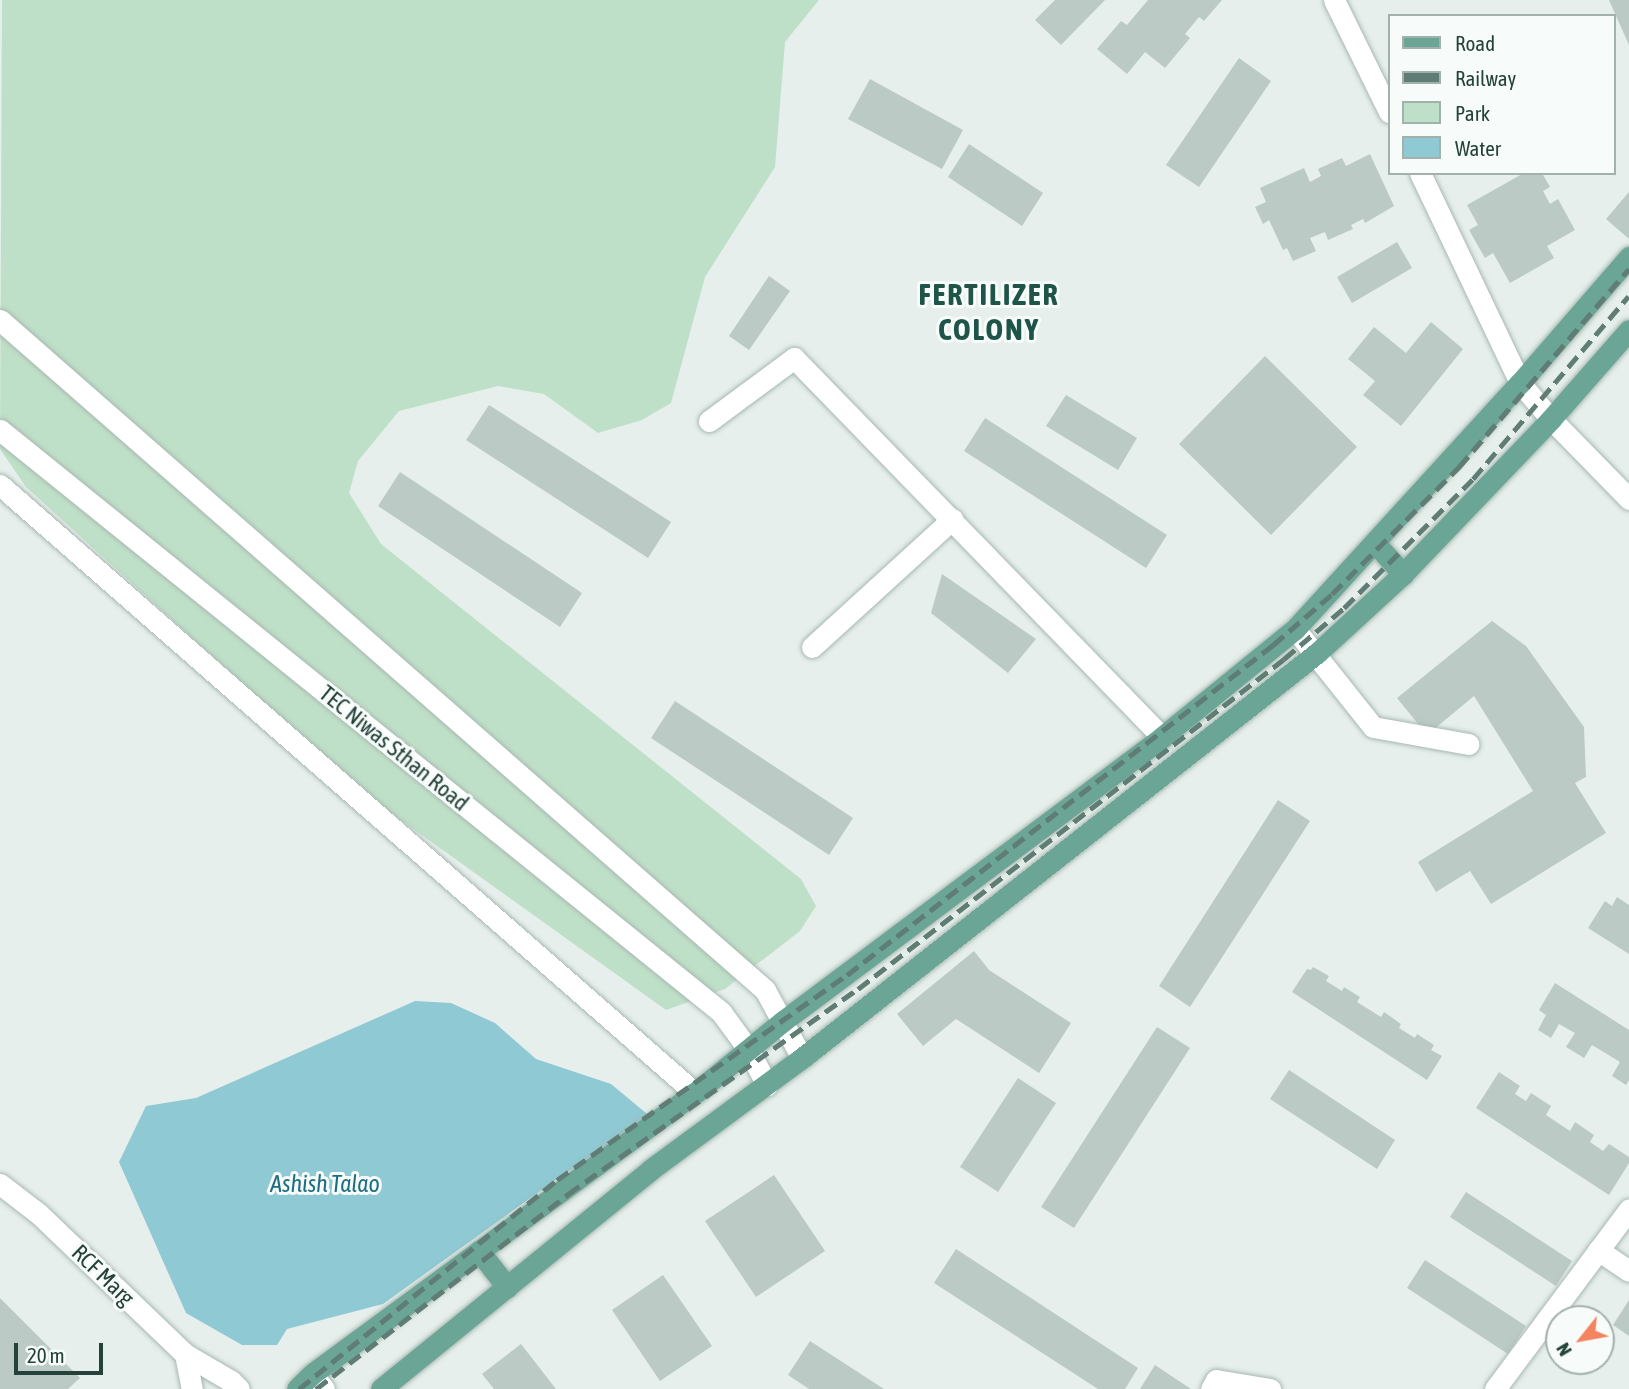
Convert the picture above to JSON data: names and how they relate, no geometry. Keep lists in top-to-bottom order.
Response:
{
  "streets": {
    "street": ["TEC Niwas Sthan Road", "RCF Marg"]
  },
  "districts": ["FERTILIZER COLONY"],
  "water": ["Ashish Talao"],
  "legend": [
    "Road",
    "Railway",
    "Park",
    "Water"
  ],
  "scale_bar": "20 m",
  "north": "bottom left"
}
